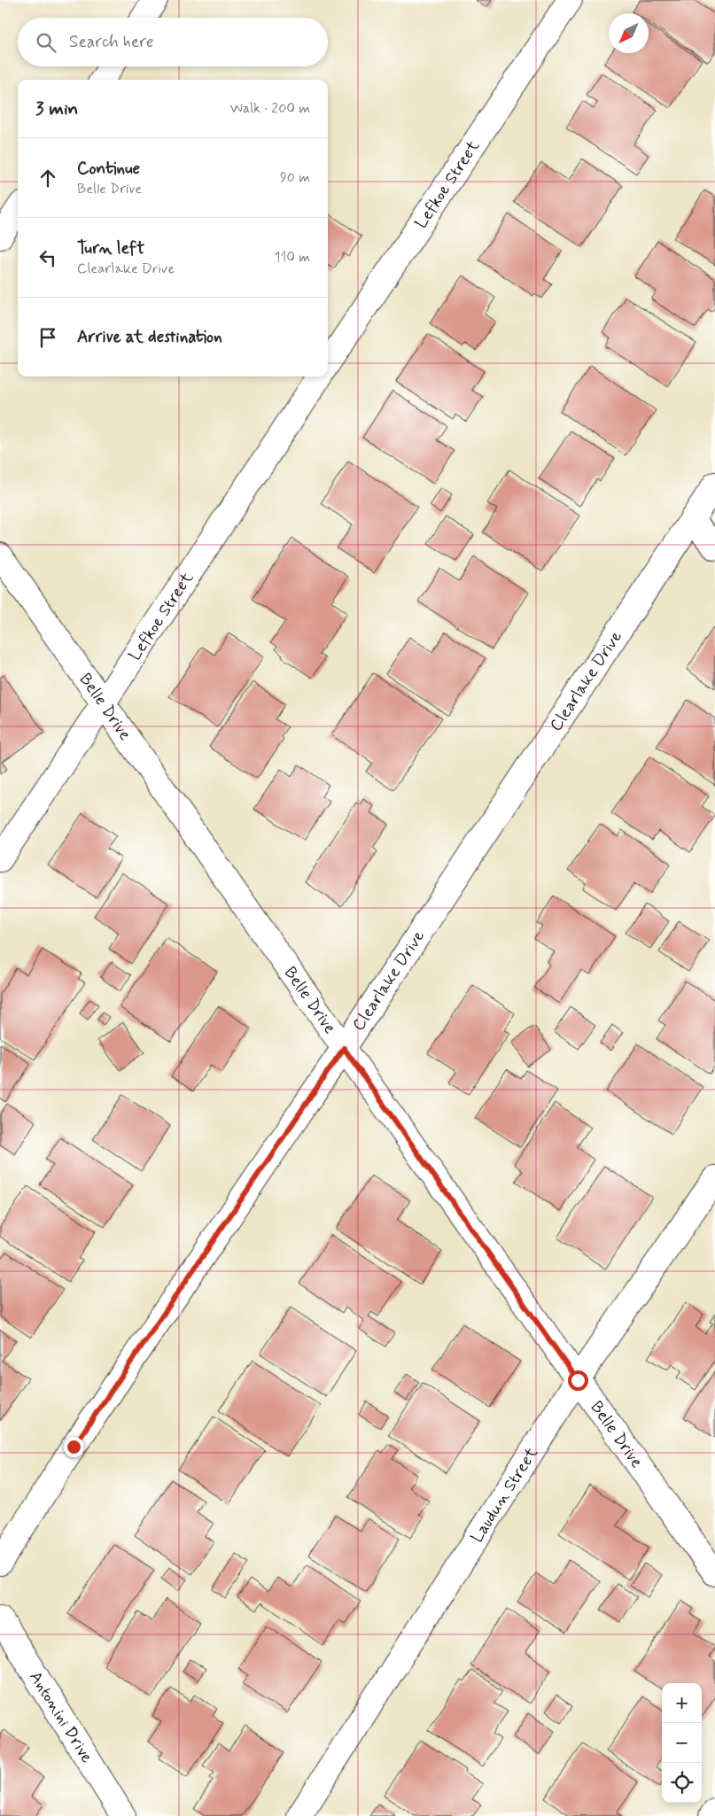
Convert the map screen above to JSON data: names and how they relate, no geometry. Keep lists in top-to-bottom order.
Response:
{
  "streets": {
    "street": [
      "Lefkoe Street",
      "Clearlake Drive",
      "Belle Drive",
      "Laudun Street",
      "Antonini Drive"
    ]
  },
  "crossings": [
    ["Lefkoe Street", "Belle Drive"],
    ["Clearlake Drive", "Belle Drive"],
    ["Belle Drive", "Laudun Street"]
  ],
  "north": "bottom left",
  "page": {
    "search": "Search here",
    "heading": ["3 min", "Walk · 200 m"],
    "list": [
      ["Continue", "Belle Drive", "90 m"],
      ["Turn left", "Clearlake Drive", "110 m"],
      "Arrive at destination"
    ],
    "map_buttons": ["+", "−"]
  }
}
